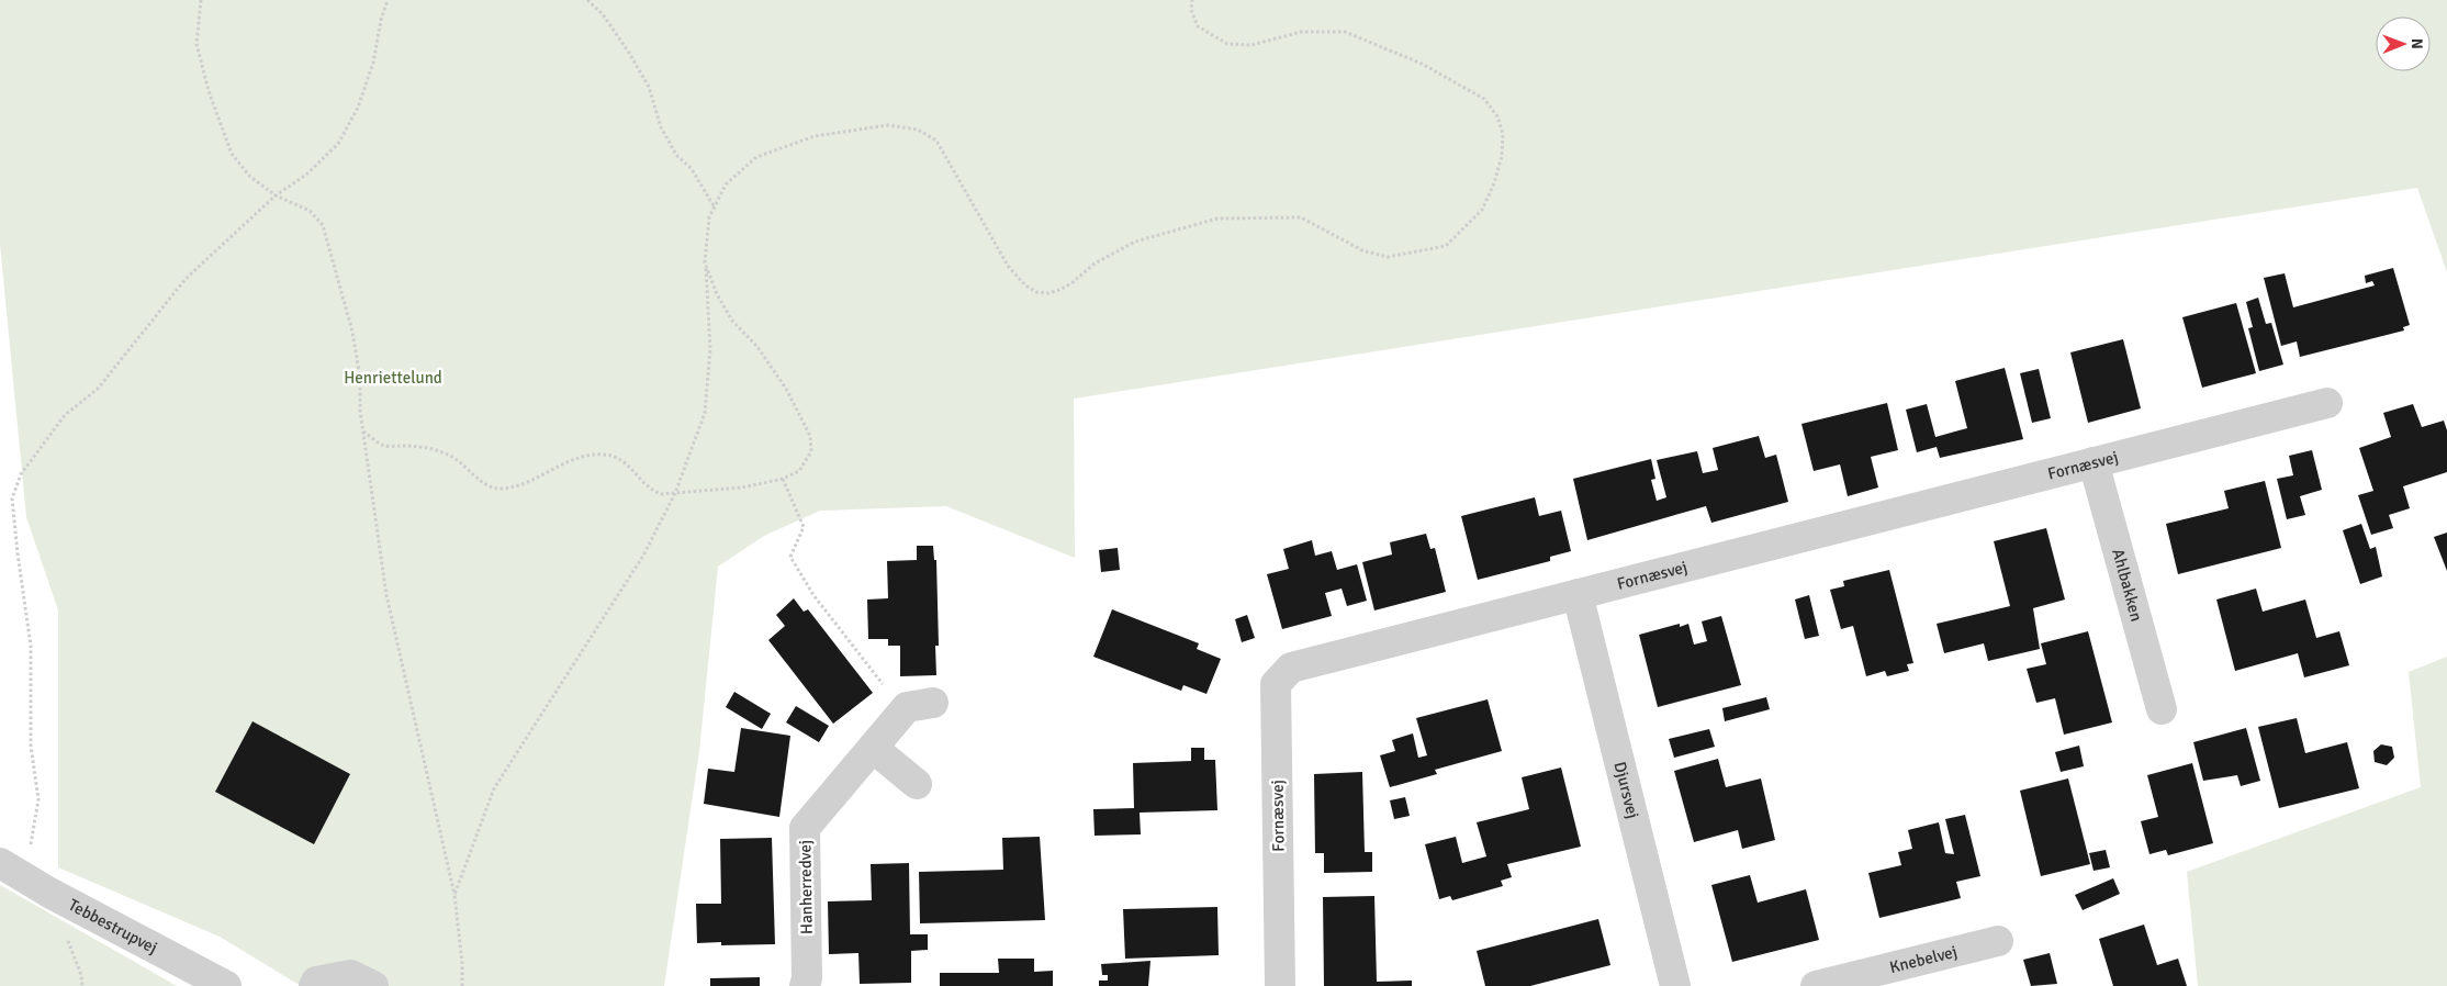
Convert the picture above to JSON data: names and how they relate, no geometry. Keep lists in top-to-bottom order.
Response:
{
  "streets": {
    "street": [
      "Fornæsvej",
      "Ahlbakken",
      "Djursvej",
      "Hanherredvej",
      "Tebbestrupvej",
      "Knebelvej"
    ]
  },
  "crossings": [
    ["Fornæsvej", "Ahlbakken"],
    ["Fornæsvej", "Djursvej"]
  ],
  "parks": ["Henriettelund"],
  "north": "right"
}
